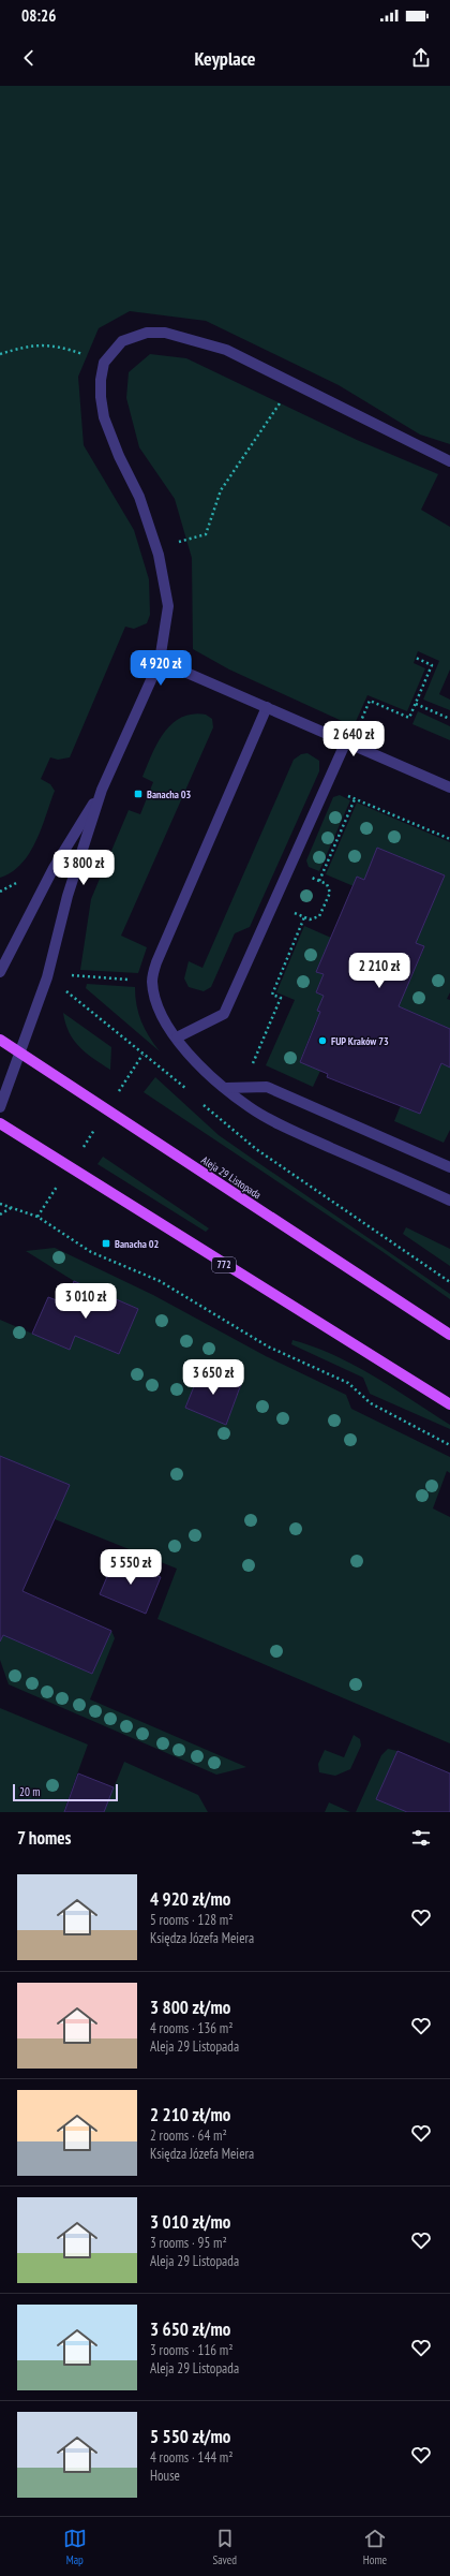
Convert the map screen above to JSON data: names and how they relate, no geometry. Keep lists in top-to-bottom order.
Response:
{
  "streets": {
    "main road": ["Aleja 29 Listopada", "772"]
  },
  "places": {
    "transit": ["Banacha 03", "Banacha 02"],
    "other": ["FUP Kraków 73"]
  },
  "scale_bar": "20 m",
  "page": {
    "status": "08:26",
    "header": "Keyplace",
    "price": [
      "4 920 zł",
      "2 640 zł",
      "3 800 zł",
      "2 210 zł",
      "3 010 zł",
      "3 650 zł",
      "5 550 zł"
    ],
    "scale": "20 m",
    "heading": "7 homes",
    "list": [
      {
        "name": "4 920 zł/mo",
        "note": "5 rooms · 128 m² · Księdza Józefa Meiera"
      },
      {
        "name": "3 800 zł/mo",
        "note": "4 rooms · 136 m² · Aleja 29 Listopada"
      },
      {
        "name": "2 210 zł/mo",
        "note": "2 rooms · 64 m² · Księdza Józefa Meiera"
      },
      {
        "name": "3 010 zł/mo",
        "note": "3 rooms · 95 m² · Aleja 29 Listopada"
      },
      {
        "name": "3 650 zł/mo",
        "note": "3 rooms · 116 m² · Aleja 29 Listopada"
      },
      {
        "name": "5 550 zł/mo",
        "note": "4 rooms · 144 m² · House"
      }
    ],
    "tabs": ["Map", "Saved", "Home"]
  }
}
